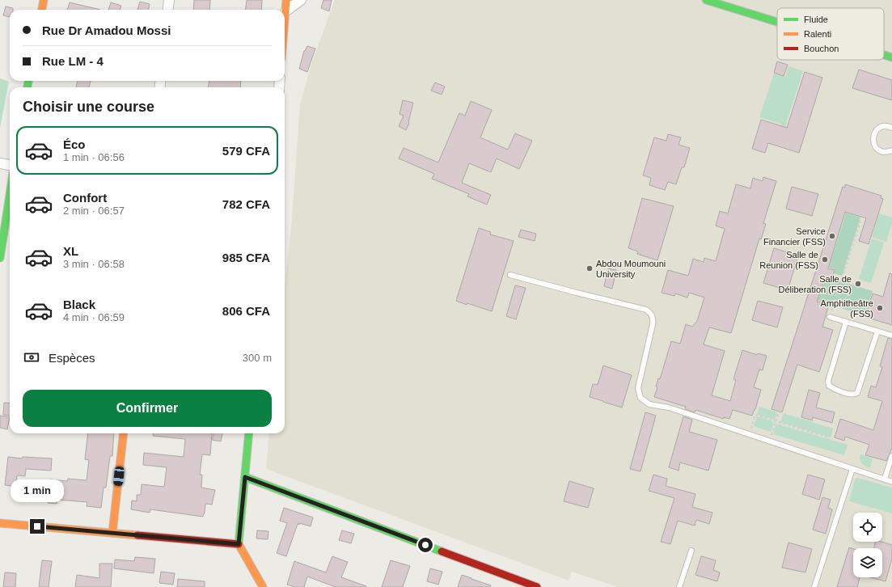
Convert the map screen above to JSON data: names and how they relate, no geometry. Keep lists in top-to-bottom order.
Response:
{
  "places": [
    "Service Financier (FSS)",
    "Salle de Reunion (FSS)",
    "Abdou Moumouni University",
    "Salle de Déliberation (FSS)",
    "Amphitheâtre (FSS)"
  ],
  "legend": ["Fluide", "Ralenti", "Bouchon"],
  "page": {
    "banner": ["Rue Dr Amadou Mossi", "Rue LM - 4"],
    "heading": "Choisir une course",
    "list": [
      {
        "name": "Éco",
        "note": "1 min · 06:56",
        "value": "579 CFA"
      },
      {
        "name": "Confort",
        "note": "2 min · 06:57",
        "value": "782 CFA"
      },
      {
        "name": "XL",
        "note": "3 min · 06:58",
        "value": "985 CFA"
      },
      {
        "name": "Black",
        "note": "4 min · 06:59",
        "value": "806 CFA"
      }
    ],
    "pay": ["Espèces", "300 m"],
    "buttons": "Confirmer",
    "bubble": "1 min"
  }
}
